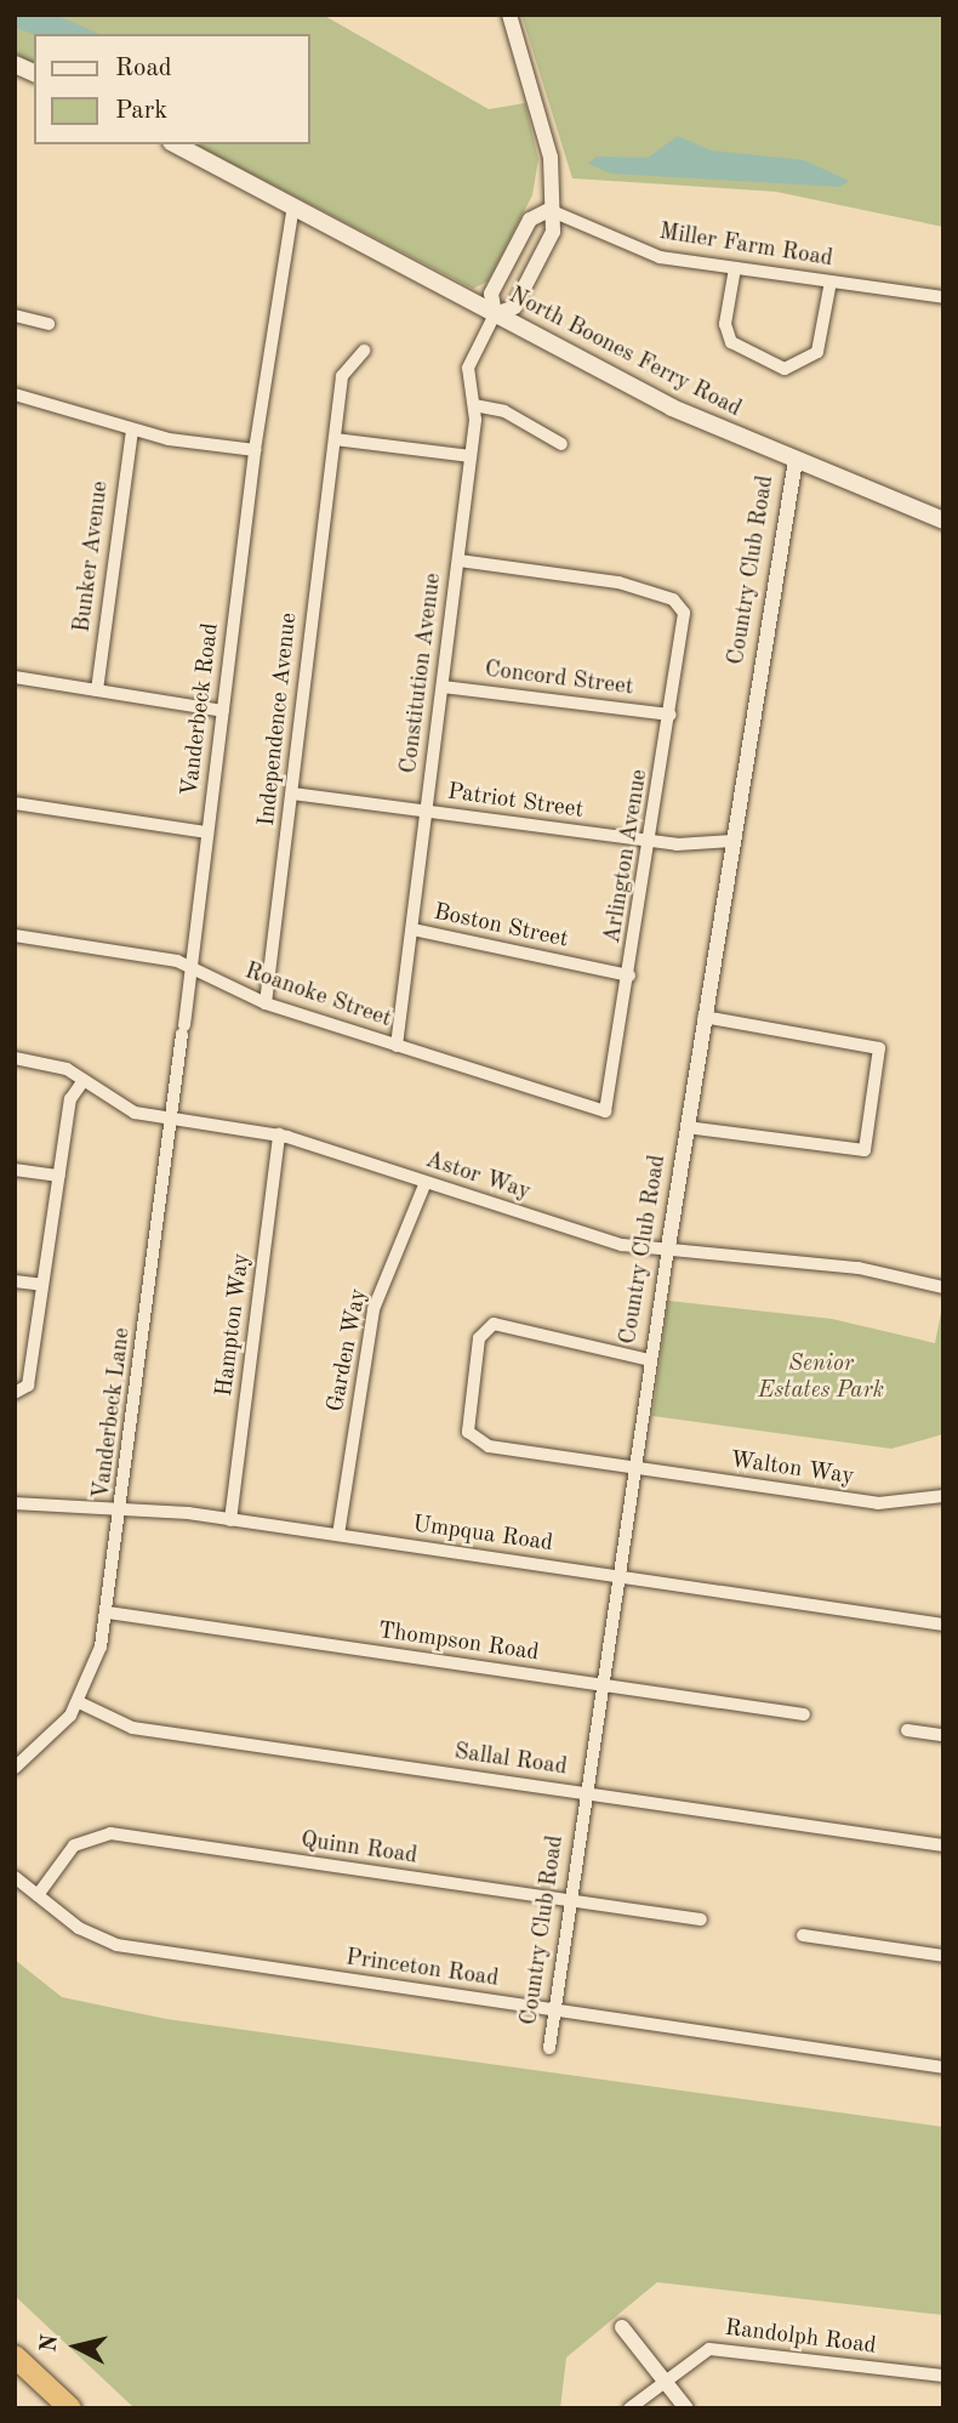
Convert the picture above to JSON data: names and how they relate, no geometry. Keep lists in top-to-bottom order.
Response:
{
  "streets": {
    "main road": ["North Boones Ferry Road"],
    "street": [
      "Miller Farm Road",
      "Bunker Avenue",
      "Country Club Road",
      "Constitution Avenue",
      "Concord Street",
      "Vanderbeck Road",
      "Independence Avenue",
      "Patriot Street",
      "Arlington Avenue",
      "Boston Street",
      "Roanoke Street",
      "Astor Way",
      "Hampton Way",
      "Garden Way",
      "Vanderbeck Lane",
      "Walton Way",
      "Umpqua Road",
      "Thompson Road",
      "Sallal Road",
      "Quinn Road",
      "Princeton Road",
      "Randolph Road"
    ]
  },
  "crossings": [
    ["North Boones Ferry Road", "Country Club Road"],
    ["North Boones Ferry Road", "Constitution Avenue"],
    ["North Boones Ferry Road", "Vanderbeck Road"],
    ["Country Club Road", "Patriot Street"],
    ["Country Club Road", "Astor Way"],
    ["Country Club Road", "Walton Way"],
    ["Country Club Road", "Umpqua Road"],
    ["Country Club Road", "Thompson Road"],
    ["Country Club Road", "Sallal Road"],
    ["Country Club Road", "Quinn Road"],
    ["Country Club Road", "Princeton Road"],
    ["Constitution Avenue", "Concord Street"],
    ["Constitution Avenue", "Patriot Street"],
    ["Constitution Avenue", "Arlington Avenue"],
    ["Constitution Avenue", "Boston Street"],
    ["Constitution Avenue", "Roanoke Street"],
    ["Concord Street", "Arlington Avenue"],
    ["Vanderbeck Road", "Roanoke Street"],
    ["Vanderbeck Road", "Vanderbeck Lane"],
    ["Independence Avenue", "Patriot Street"],
    ["Independence Avenue", "Roanoke Street"],
    ["Patriot Street", "Arlington Avenue"],
    ["Arlington Avenue", "Boston Street"],
    ["Arlington Avenue", "Roanoke Street"],
    ["Astor Way", "Hampton Way"],
    ["Astor Way", "Garden Way"],
    ["Astor Way", "Vanderbeck Lane"],
    ["Hampton Way", "Umpqua Road"],
    ["Garden Way", "Umpqua Road"],
    ["Vanderbeck Lane", "Umpqua Road"],
    ["Vanderbeck Lane", "Thompson Road"],
    ["Vanderbeck Lane", "Sallal Road"],
    ["Quinn Road", "Princeton Road"]
  ],
  "parks": ["Senior Estates Park"],
  "legend": ["Road", "Park"],
  "north": "left"
}
